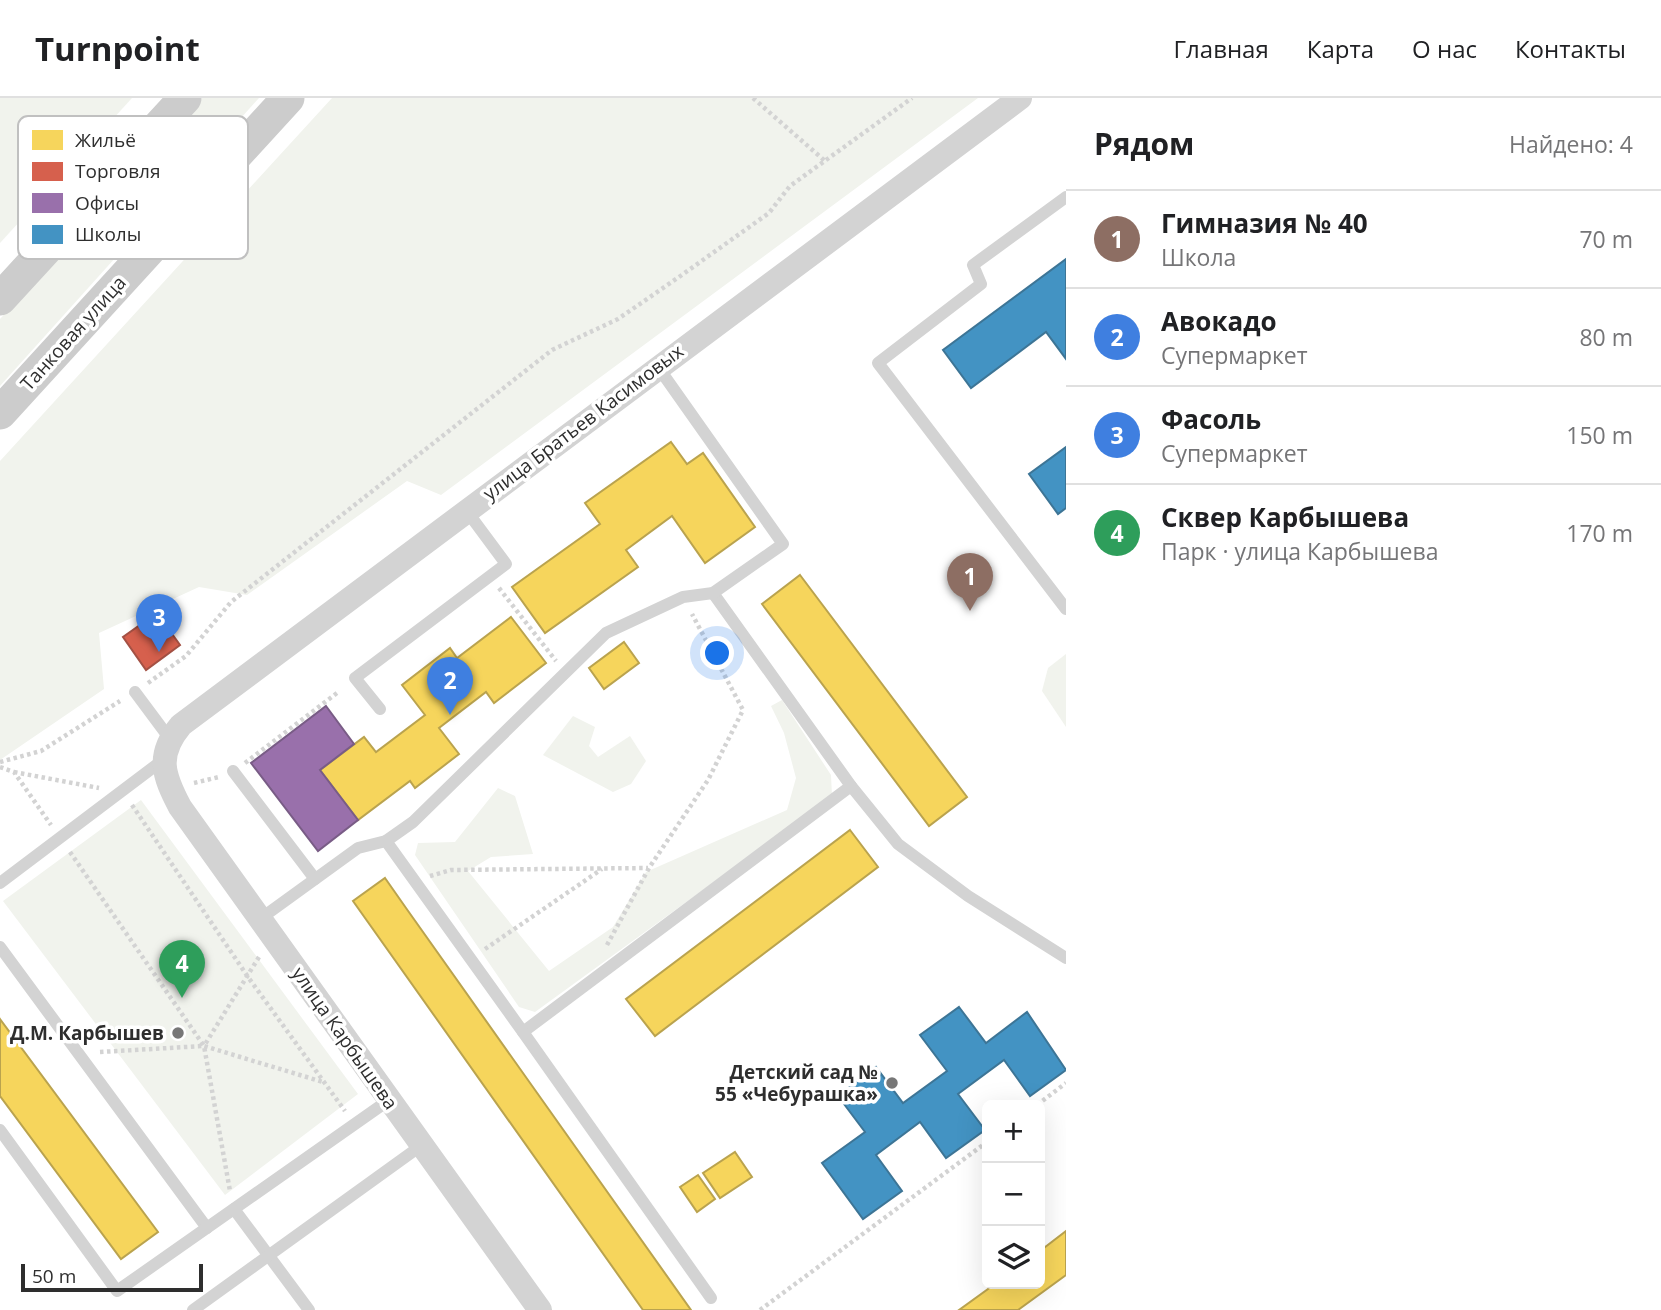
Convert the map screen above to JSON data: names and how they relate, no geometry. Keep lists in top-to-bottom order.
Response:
{
  "streets": {
    "main road": ["Танковая улица"],
    "street": ["улица Братьев Касимовых", "улица Карбышева"]
  },
  "crossings": [
    ["улица Братьев Касимовых", "улица Карбышева"]
  ],
  "places": ["Д.М. Карбышев", "Детский сад № 55 «Чебурашка»"],
  "legend": [
    "Жильё",
    "Торговля",
    "Офисы",
    "Школы"
  ],
  "scale_bar": "50 m",
  "page": {
    "header": "Turnpoint",
    "nav": [
      "Главная",
      "Карта",
      "О нас",
      "Контакты"
    ],
    "heading": ["Рядом", "Найдено: 4"],
    "list": [
      {
        "mark": "1",
        "name": "Гимназия № 40",
        "note": "Школа",
        "value": "70 m"
      },
      {
        "mark": "2",
        "name": "Авокадо",
        "note": "Супермаркет",
        "value": "80 m"
      },
      {
        "mark": "3",
        "name": "Фасоль",
        "note": "Супермаркет",
        "value": "150 m"
      },
      {
        "mark": "4",
        "name": "Сквер Карбышева",
        "note": "Парк · улица Карбышева",
        "value": "170 m"
      }
    ],
    "pins": [
      "1",
      "3",
      "2",
      "4"
    ],
    "map_buttons": ["+", "−"],
    "scale": "50 m"
  }
}
